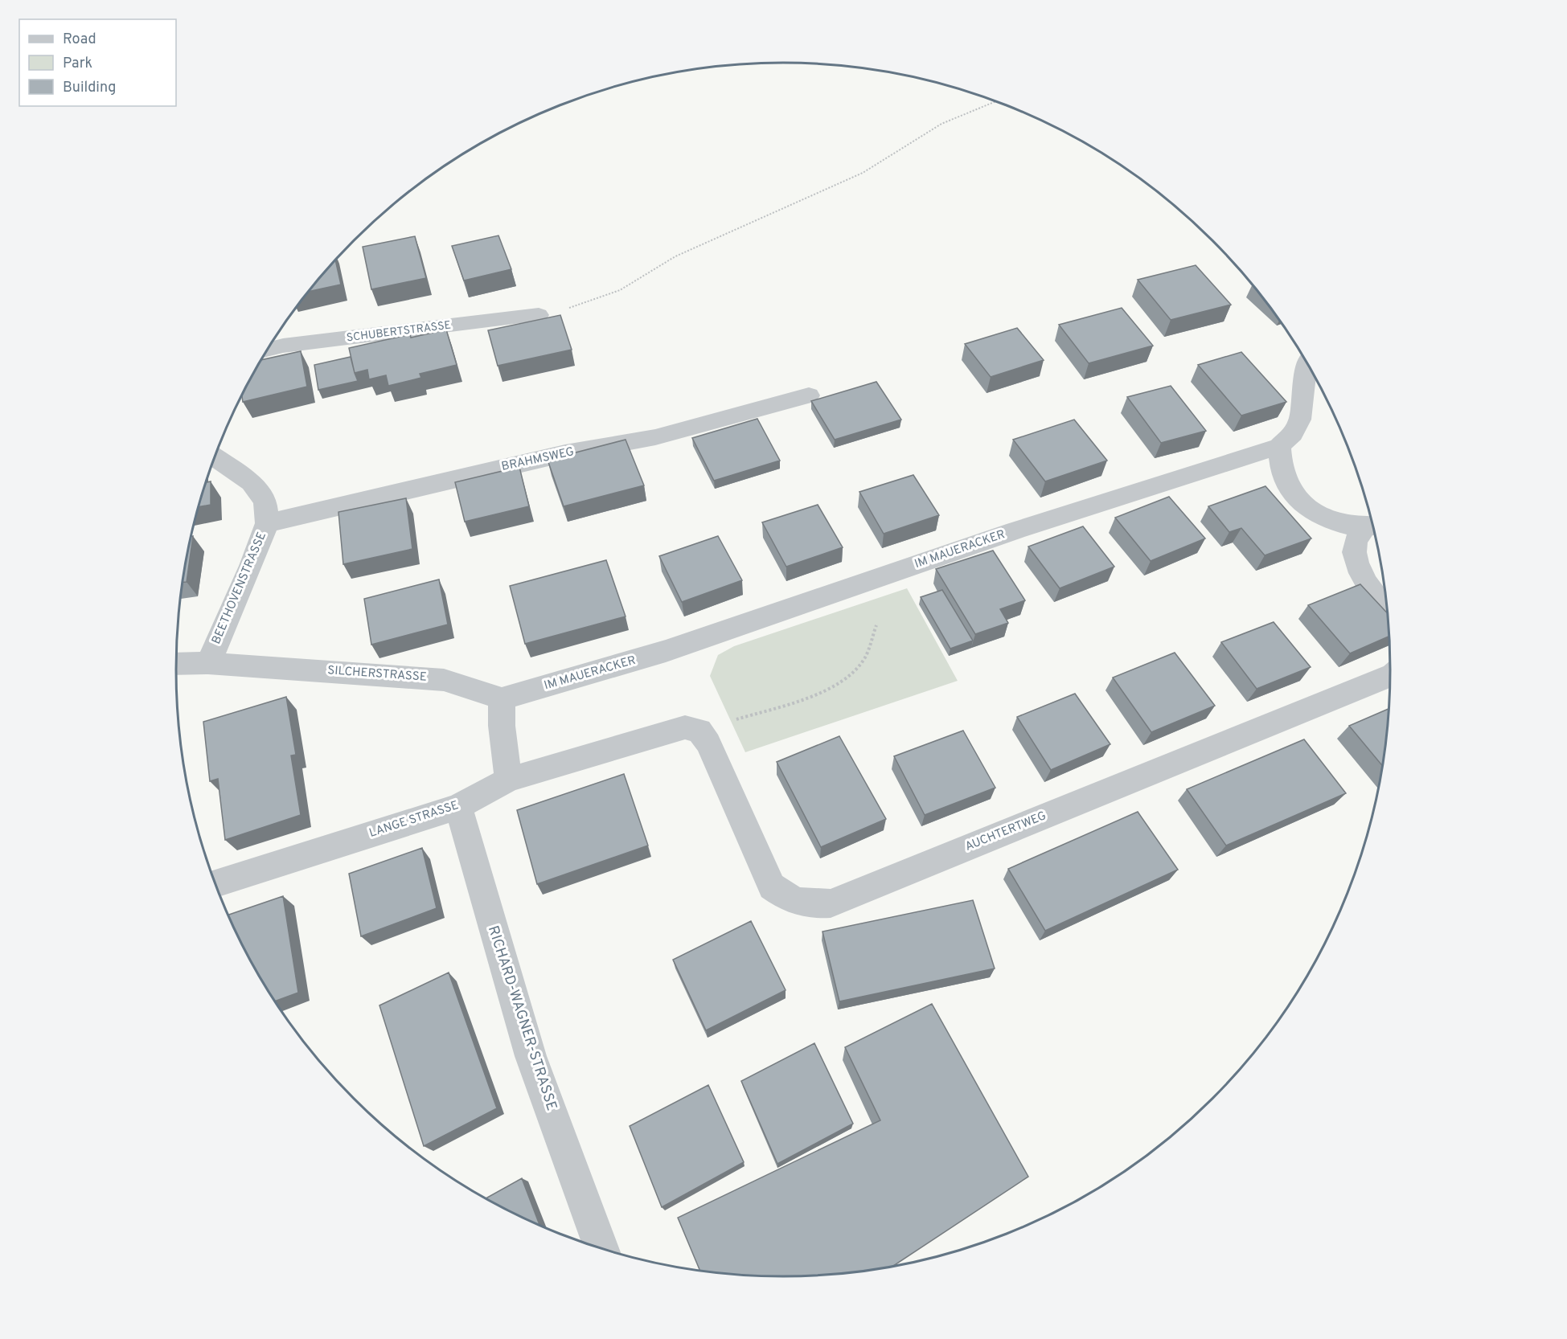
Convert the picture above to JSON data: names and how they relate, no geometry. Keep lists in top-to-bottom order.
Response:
{
  "streets": {
    "street": [
      "SCHUBERTSTRASSE",
      "BRAHMSWEG",
      "IM MAUERACKER",
      "BEETHOVENSTRASSE",
      "SILCHERSTRASSE",
      "LANGE STRASSE",
      "AUCHTERTWEG",
      "RICHARD-WAGNER-STRASSE"
    ]
  },
  "crossings": [
    ["BRAHMSWEG", "BEETHOVENSTRASSE"],
    ["IM MAUERACKER", "SILCHERSTRASSE"],
    ["BEETHOVENSTRASSE", "SILCHERSTRASSE"],
    ["LANGE STRASSE", "AUCHTERTWEG"],
    ["LANGE STRASSE", "RICHARD-WAGNER-STRASSE"]
  ],
  "legend": ["Road", "Park", "Building"]
}
